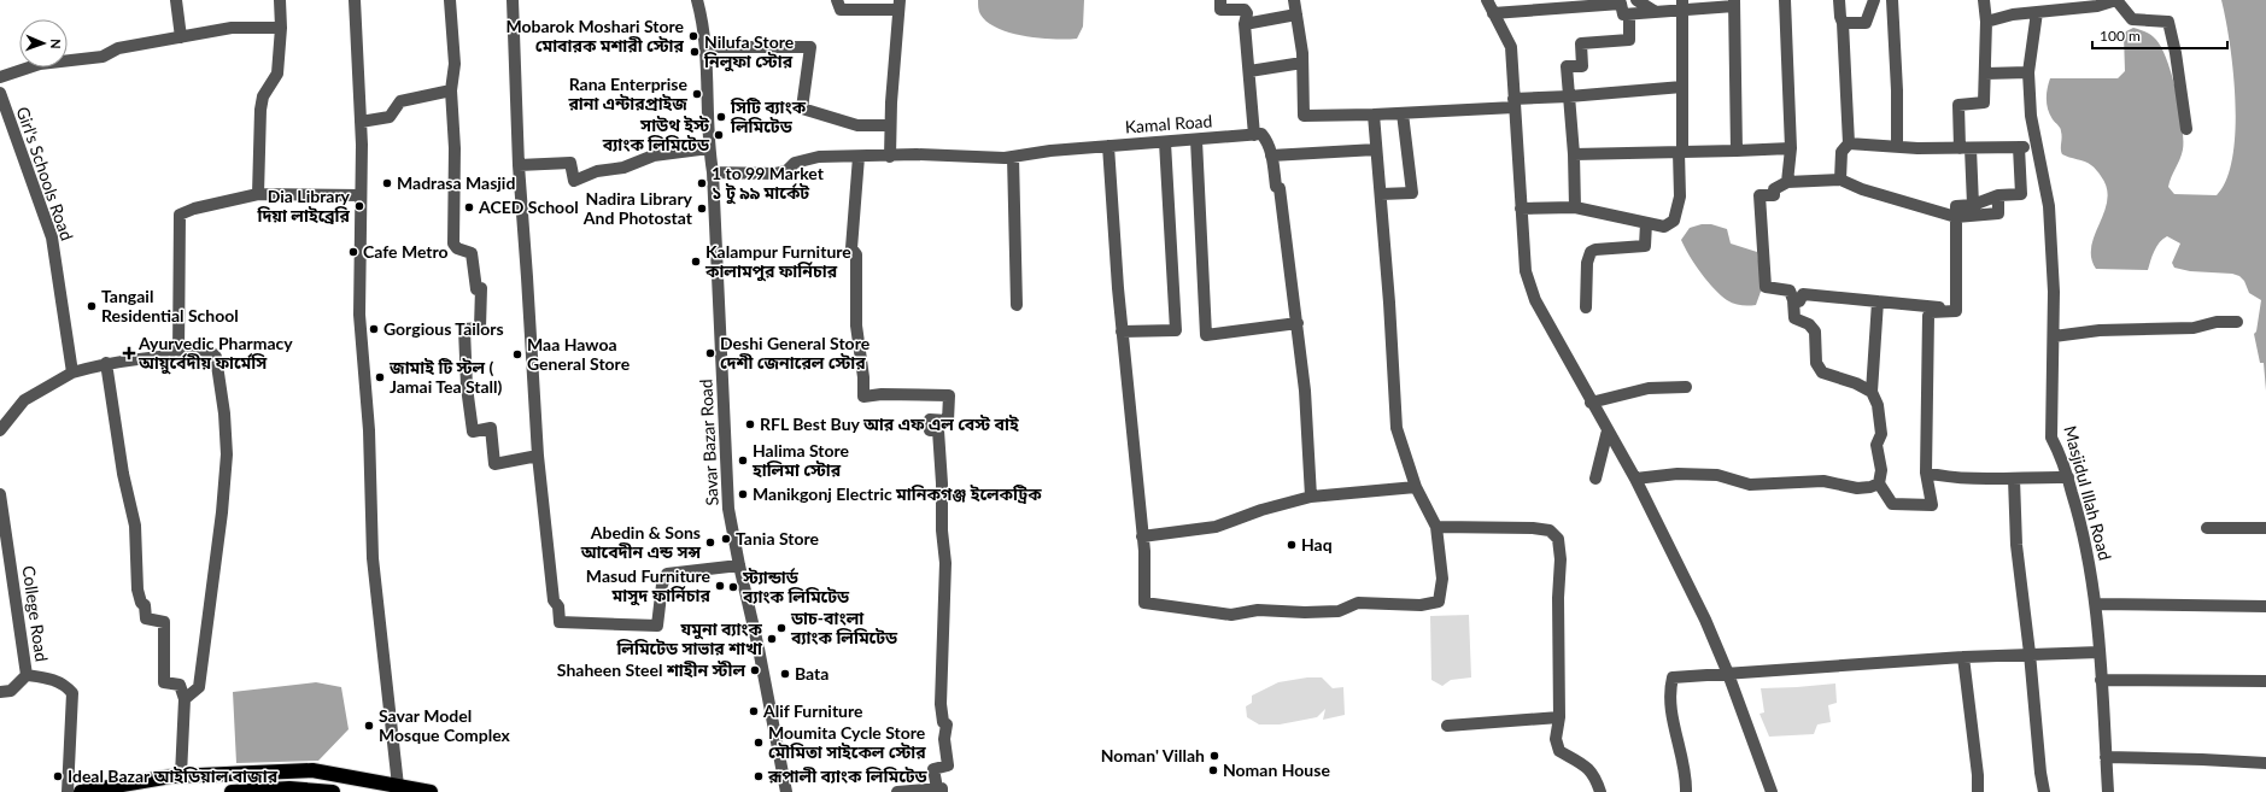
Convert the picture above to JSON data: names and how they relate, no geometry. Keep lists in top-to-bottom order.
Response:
{
  "streets": {
    "street": [
      "Kamal Road",
      "Girl's Schools Road",
      "Savar Bazar Road",
      "Masjidul Illah Road",
      "College Road"
    ]
  },
  "crossings": [
    ["Kamal Road", "Savar Bazar Road"]
  ],
  "places": {
    "other": [
      "Mobarok Moshari Store মোবারক মশারী স্টোর",
      "Nilufa Store নিলুফা স্টোর",
      "Rana Enterprise রানা এন্টারপ্রাইজ",
      "সিটি ব্যাংক লিমিটেড",
      "সাউথ ইস্ট ব্যাংক লিমিটেড",
      "Madrasa Masjid",
      "1 to 99 Market ১ টু ৯৯ মার্কেট",
      "Dia Library দিয়া লাইব্রেরি",
      "ACED School",
      "Nadira Library And Photostat",
      "Cafe Metro",
      "Kalampur Furniture কালামপুর ফার্নিচার",
      "Tangail Residential School",
      "Gorgious Tailors",
      "Deshi General Store দেশী জেনারেল স্টোর",
      "Maa Hawoa General Store",
      "জামাই টি স্টল ( Jamai Tea Stall)",
      "RFL Best Buy আর এফ এল বেস্ট বাই",
      "Halima Store হালিমা স্টোর",
      "Manikgonj Electric মানিকগঞ্জ ইলেকট্রিক",
      "Tania Store",
      "Abedin & Sons আবেদীন এন্ড সন্স",
      "Haq",
      "Masud Furniture মাসুদ ফার্নিচার",
      "স্ট্যান্ডার্ড ব্যাংক লিমিটেড",
      "ডাচ-বাংলা ব্যাংক লিমিটেড",
      "যমুনা ব্যাংক লিমিটেড সাভার শাখা",
      "Shaheen Steel শাহীন স্টীল",
      "Bata",
      "Alif Furniture",
      "Savar Model Mosque Complex",
      "Moumita Cycle Store মৌমিতা সাইকেল স্টোর",
      "Noman' Villah",
      "Noman House",
      "Ideal Bazar আইডিয়াল বাজার",
      "রূপালী ব্যাংক লিমিটেড"
    ],
    "health": ["Ayurvedic Pharmacy আয়ুর্বেদীয় ফার্মেসি"]
  },
  "scale_bar": "100 m",
  "north": "right"
}
